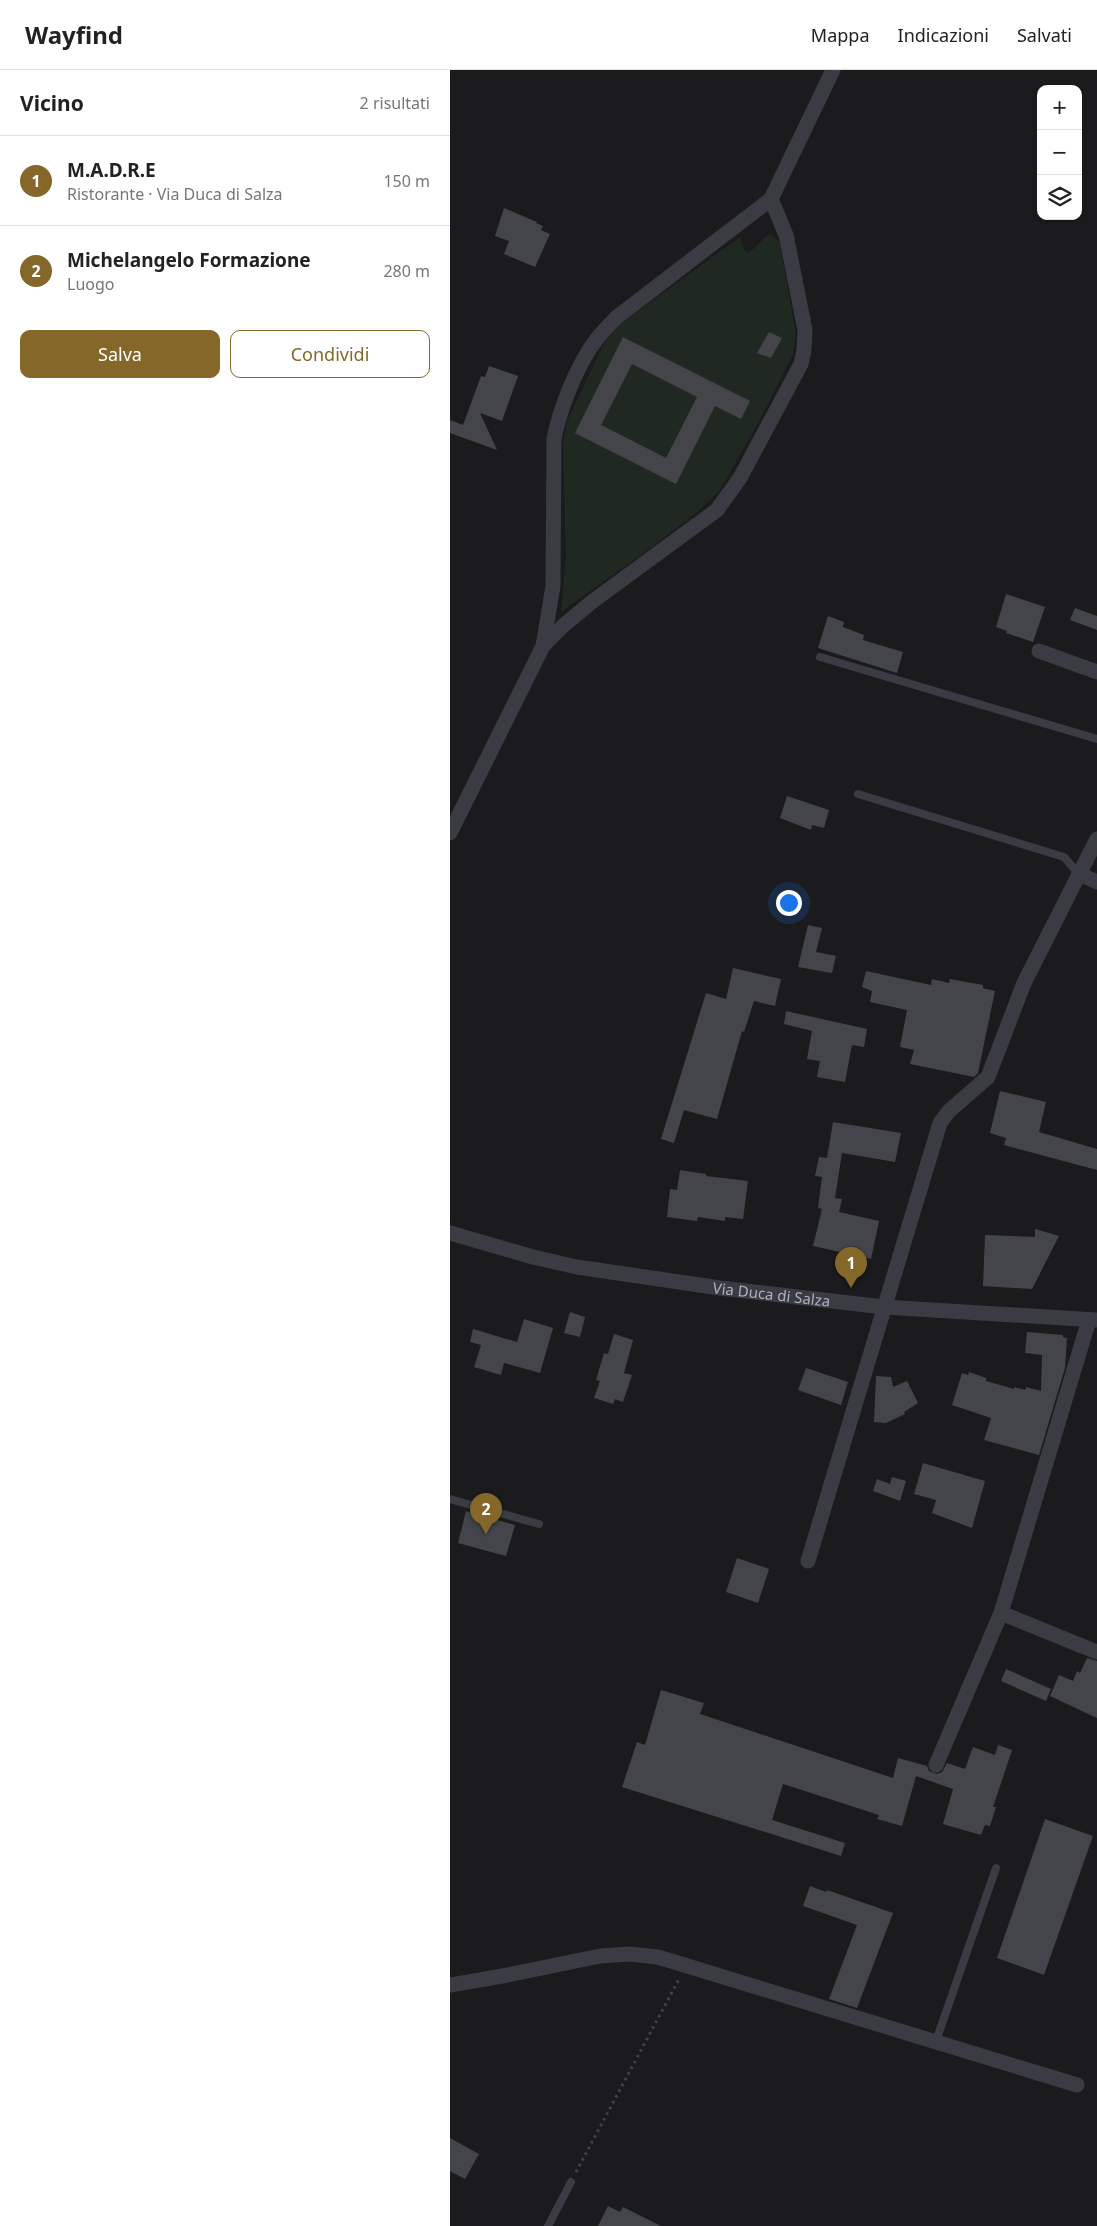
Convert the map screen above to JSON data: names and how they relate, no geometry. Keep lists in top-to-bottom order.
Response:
{
  "streets": {
    "street": ["Via Duca di Salza"]
  },
  "page": {
    "header": "Wayfind",
    "nav": ["Mappa", "Indicazioni", "Salvati"],
    "heading": ["Vicino", "2 risultati"],
    "map_buttons": ["+", "−"],
    "list": [
      {
        "mark": "1",
        "name": "M.A.D.R.E",
        "note": "Ristorante · Via Duca di Salza",
        "value": "150 m"
      },
      {
        "mark": "2",
        "name": "Michelangelo Formazione",
        "note": "Luogo",
        "value": "280 m"
      }
    ],
    "buttons": ["Salva", "Condividi"],
    "pins": ["1", "2"]
  }
}
